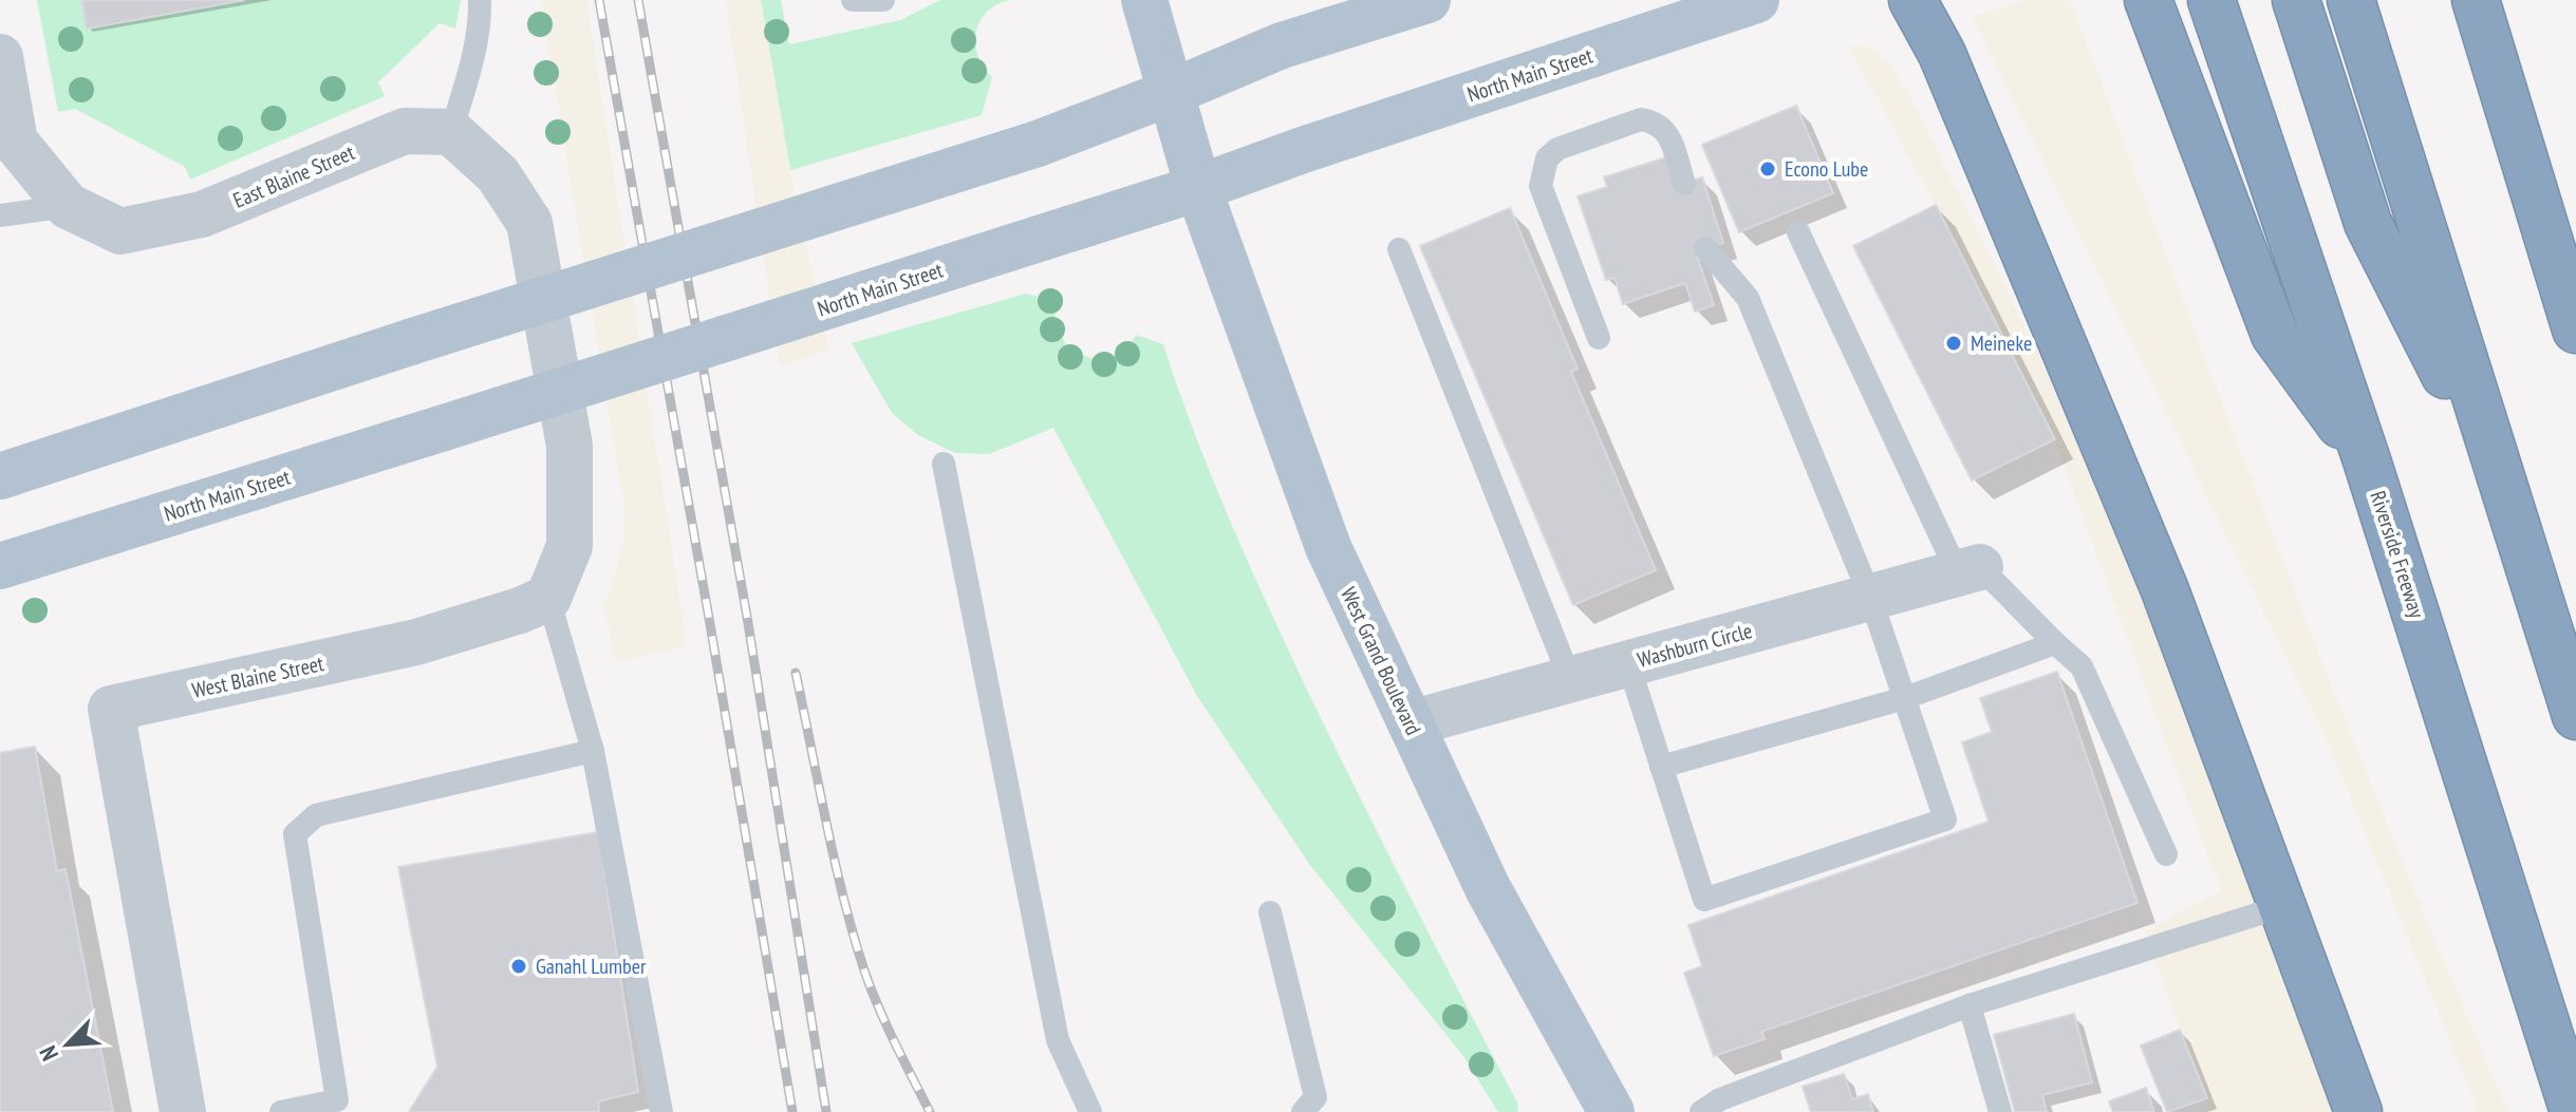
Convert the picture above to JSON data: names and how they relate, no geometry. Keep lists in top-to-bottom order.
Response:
{
  "streets": {
    "highway": ["Riverside Freeway"],
    "main road": ["North Main Street", "West Grand Boulevard"],
    "street": ["East Blaine Street", "Washburn Circle", "West Blaine Street"]
  },
  "crossings": [
    ["North Main Street", "West Grand Boulevard"],
    ["Washburn Circle", "West Grand Boulevard"]
  ],
  "places": ["Econo Lube", "Meineke", "Ganahl Lumber"],
  "north": "bottom left"
}
